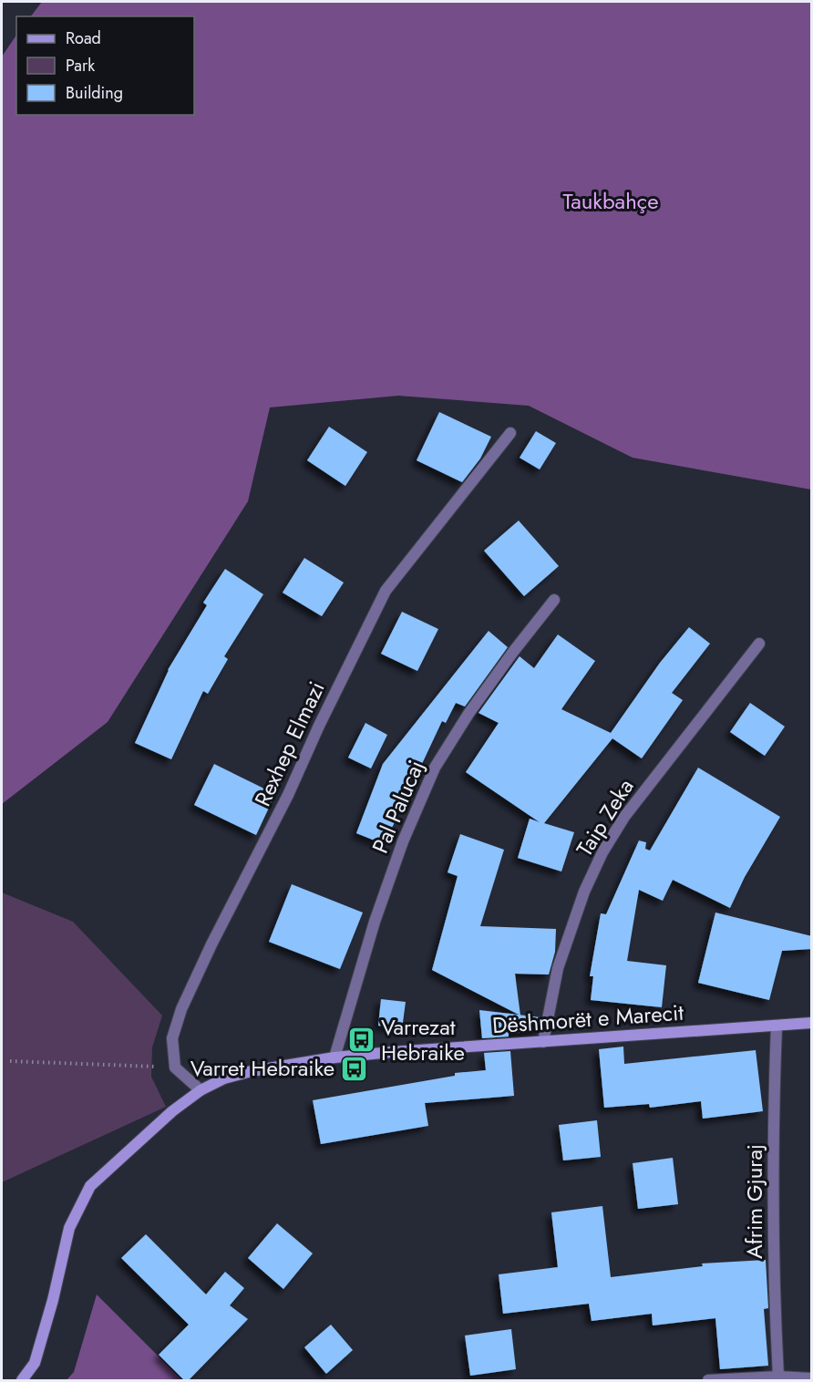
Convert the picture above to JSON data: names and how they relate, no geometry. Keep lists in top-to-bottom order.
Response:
{
  "streets": {
    "street": [
      "Rexhep Elmazi",
      "Pal Palucaj",
      "Taip Zeka",
      "Dëshmorët e Marecit",
      "Afrim Gjuraj"
    ]
  },
  "crossings": [
    ["Pal Palucaj", "Dëshmorët e Marecit"],
    ["Taip Zeka", "Dëshmorët e Marecit"],
    ["Dëshmorët e Marecit", "Afrim Gjuraj"]
  ],
  "parks": ["Taukbahçe"],
  "places": {
    "bus stop": ["Varrezat Hebraike", "Varret Hebraike"]
  },
  "legend": ["Road", "Park", "Building"]
}
